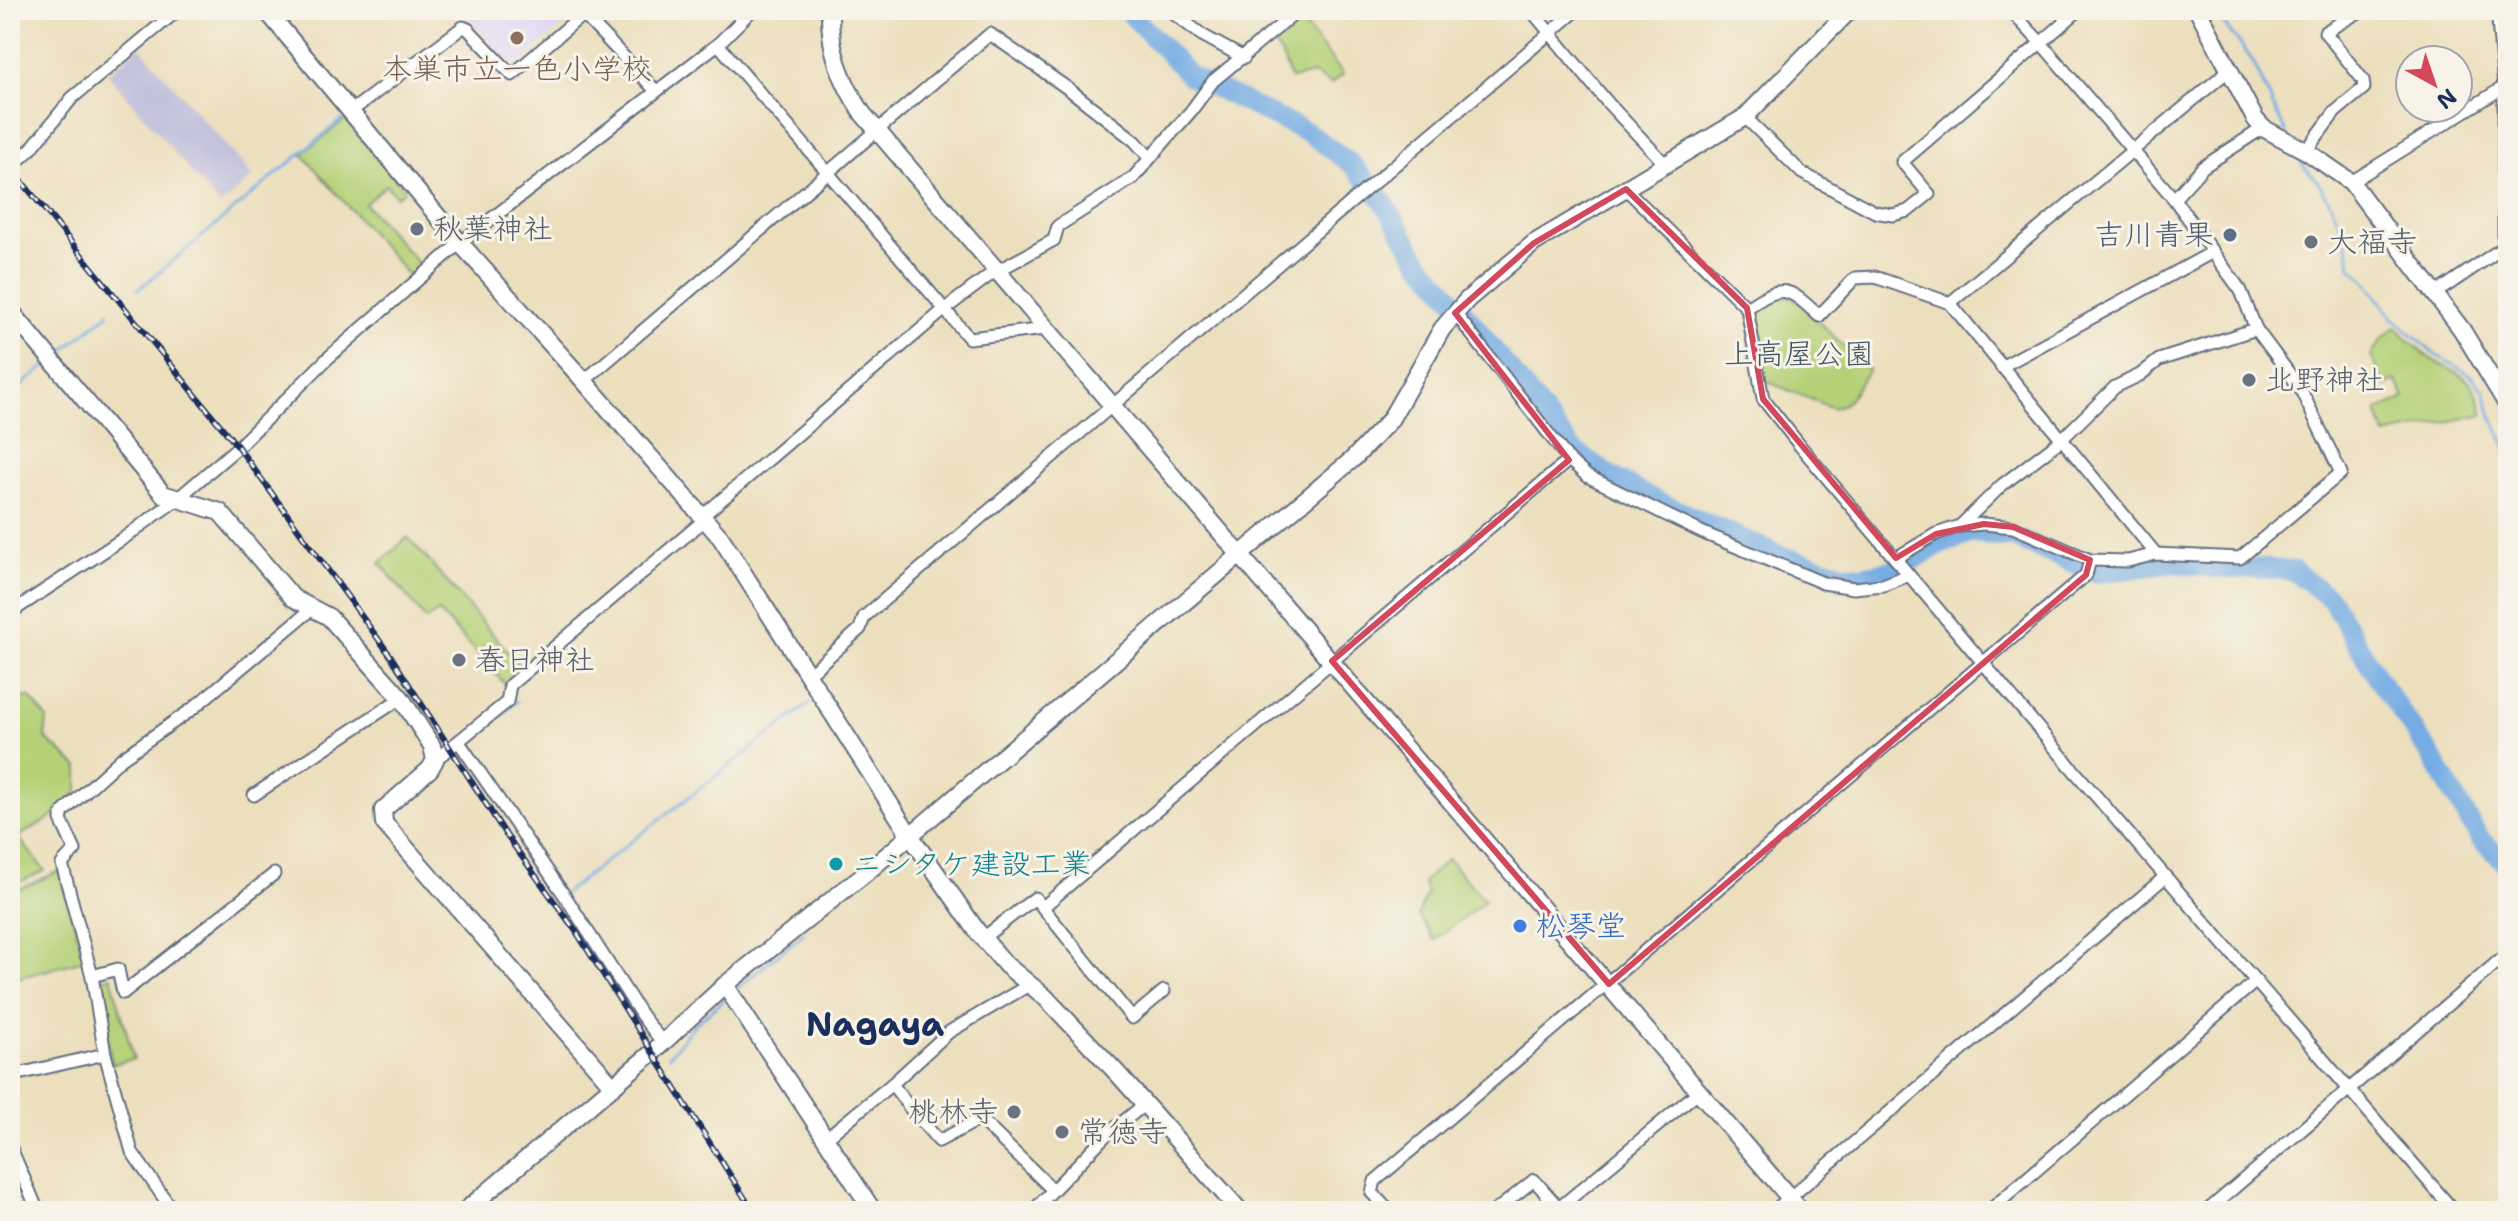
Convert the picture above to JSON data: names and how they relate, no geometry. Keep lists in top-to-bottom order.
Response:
{
  "districts": ["Nagaya"],
  "parks": ["上高屋公園"],
  "places": [
    "本巣市立一色小学校",
    "秋葉神社",
    "吉川青果",
    "大福寺",
    "北野神社",
    "春日神社",
    "ニシタケ建設工業",
    "松琴堂",
    "桃林寺",
    "常徳寺"
  ],
  "north": "bottom right"
}
